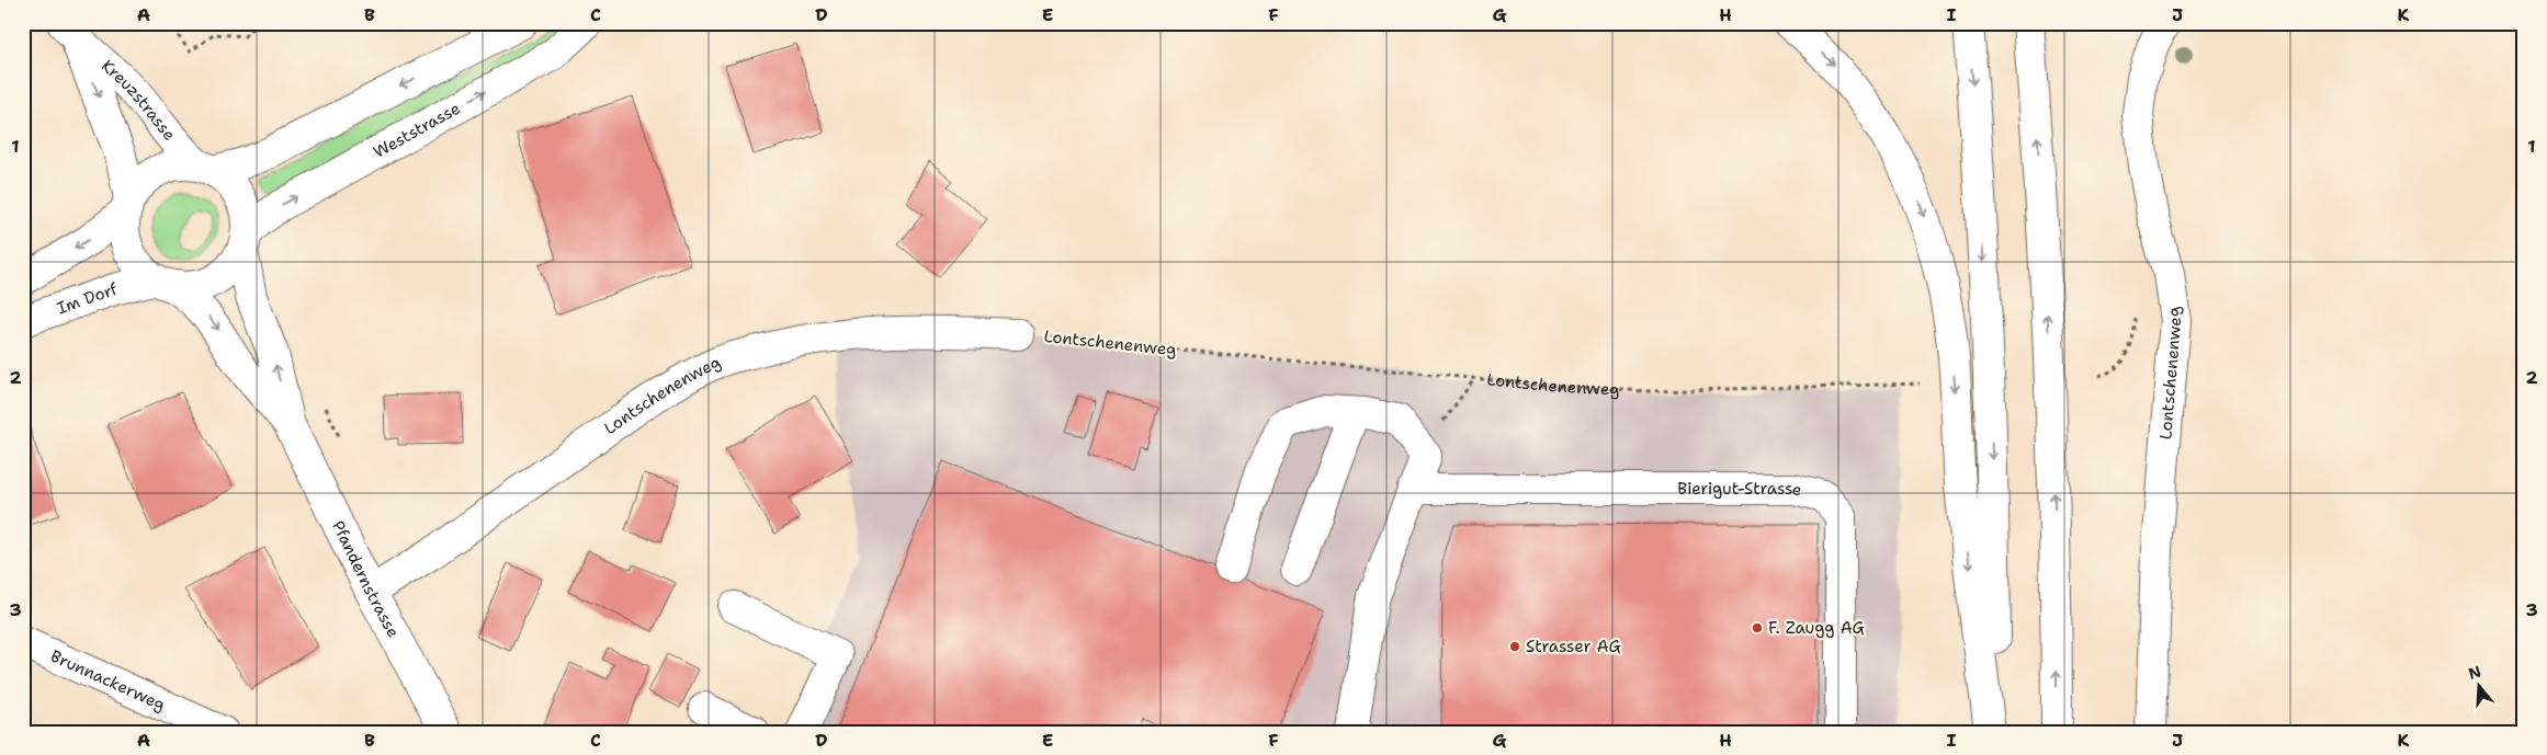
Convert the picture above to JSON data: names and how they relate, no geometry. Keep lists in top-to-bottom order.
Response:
{
  "streets": {
    "main road": [
      "Kreuzstrasse",
      "Weststrasse",
      "Im Dorf",
      "Lontschenenweg",
      "Bierigut-Strasse",
      "Pfandernstrasse",
      "Brunnackerweg"
    ]
  },
  "crossings": [
    ["Kreuzstrasse", "Weststrasse"],
    ["Kreuzstrasse", "Im Dorf"],
    ["Kreuzstrasse", "Pfandernstrasse"],
    ["Weststrasse", "Im Dorf"],
    ["Weststrasse", "Pfandernstrasse"],
    ["Im Dorf", "Pfandernstrasse"],
    ["Lontschenenweg", "Pfandernstrasse"]
  ],
  "one_way": ["Kreuzstrasse"],
  "places": ["F. Zaugg AG", "Strasser AG"],
  "north": "top",
  "grid": {
    "columns": [
      "A",
      "B",
      "C",
      "D",
      "E",
      "F",
      "G",
      "H",
      "I",
      "J",
      "K"
    ],
    "rows": ["1", "2", "3"]
  }
}
